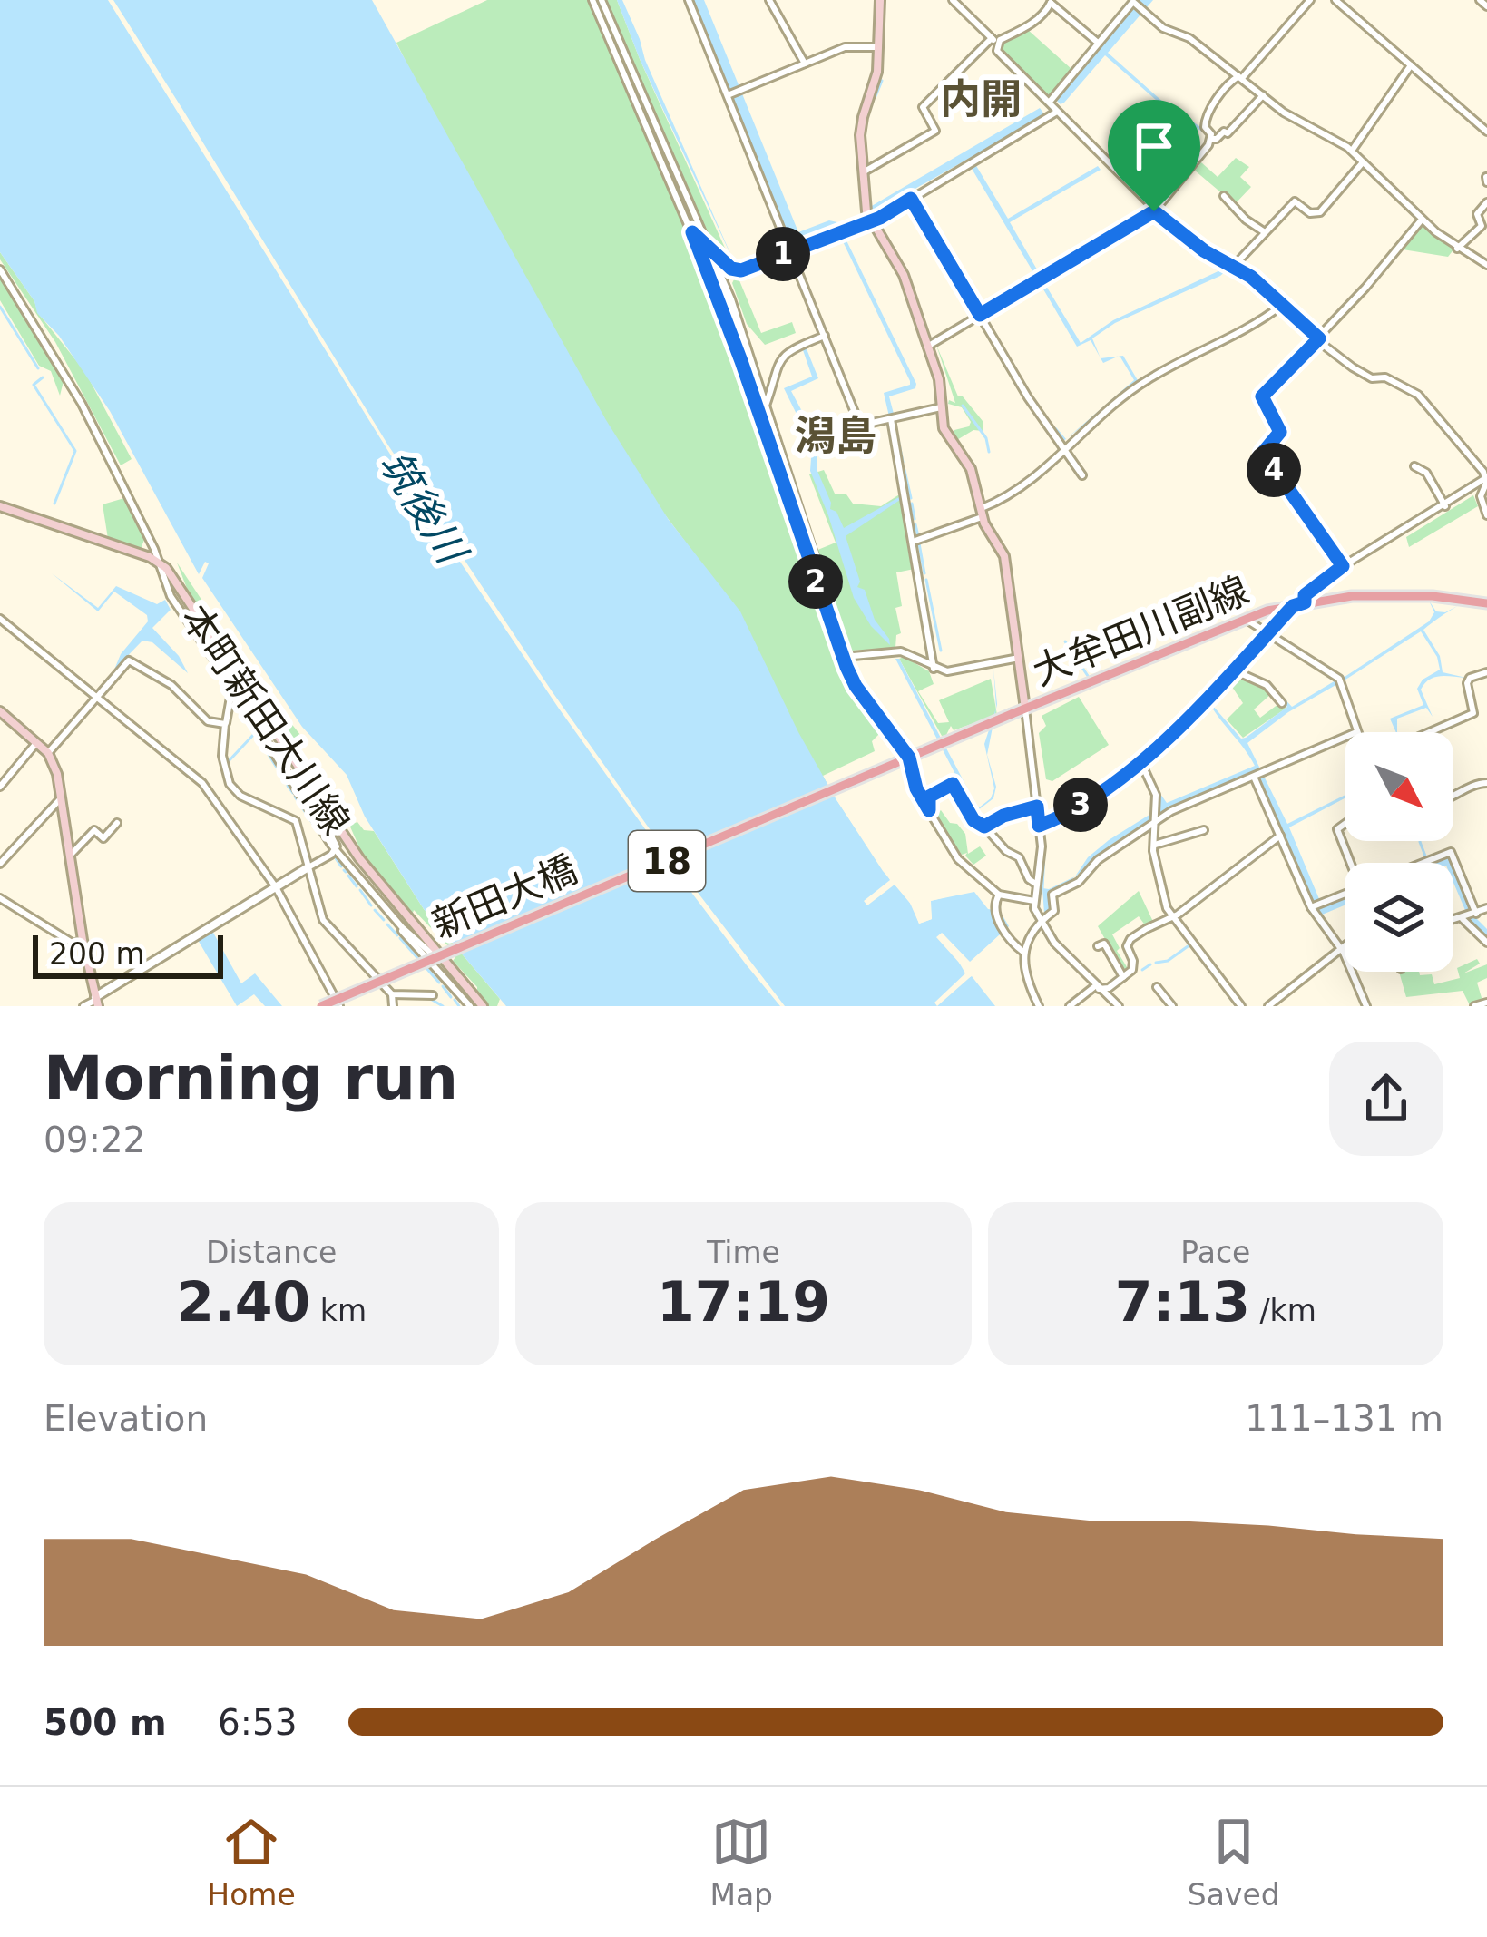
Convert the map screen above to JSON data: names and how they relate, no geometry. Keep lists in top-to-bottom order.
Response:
{
  "streets": {
    "main road": [
      "大牟田川副線",
      "本町新田大川線",
      "18",
      "新田大橋"
    ]
  },
  "crossings": [
    ["大牟田川副線", "新田大橋"]
  ],
  "districts": ["内開", "潟島"],
  "water": ["筑後川"],
  "scale_bar": "200 m",
  "north": "bottom right",
  "page": {
    "pins": [
      "1",
      "4",
      "2",
      "3"
    ],
    "scale": "200 m",
    "heading": ["Morning run", "09:22"],
    "stats": [
      ["Distance", "2.40 km"],
      ["Time", "17:19"],
      ["Pace", "7:13 /km"]
    ],
    "chart": ["Elevation", "111–131 m"],
    "list": [
      {
        "name": "500 m",
        "note": "6:53"
      }
    ],
    "tabs": ["Home", "Map", "Saved"]
  }
}
